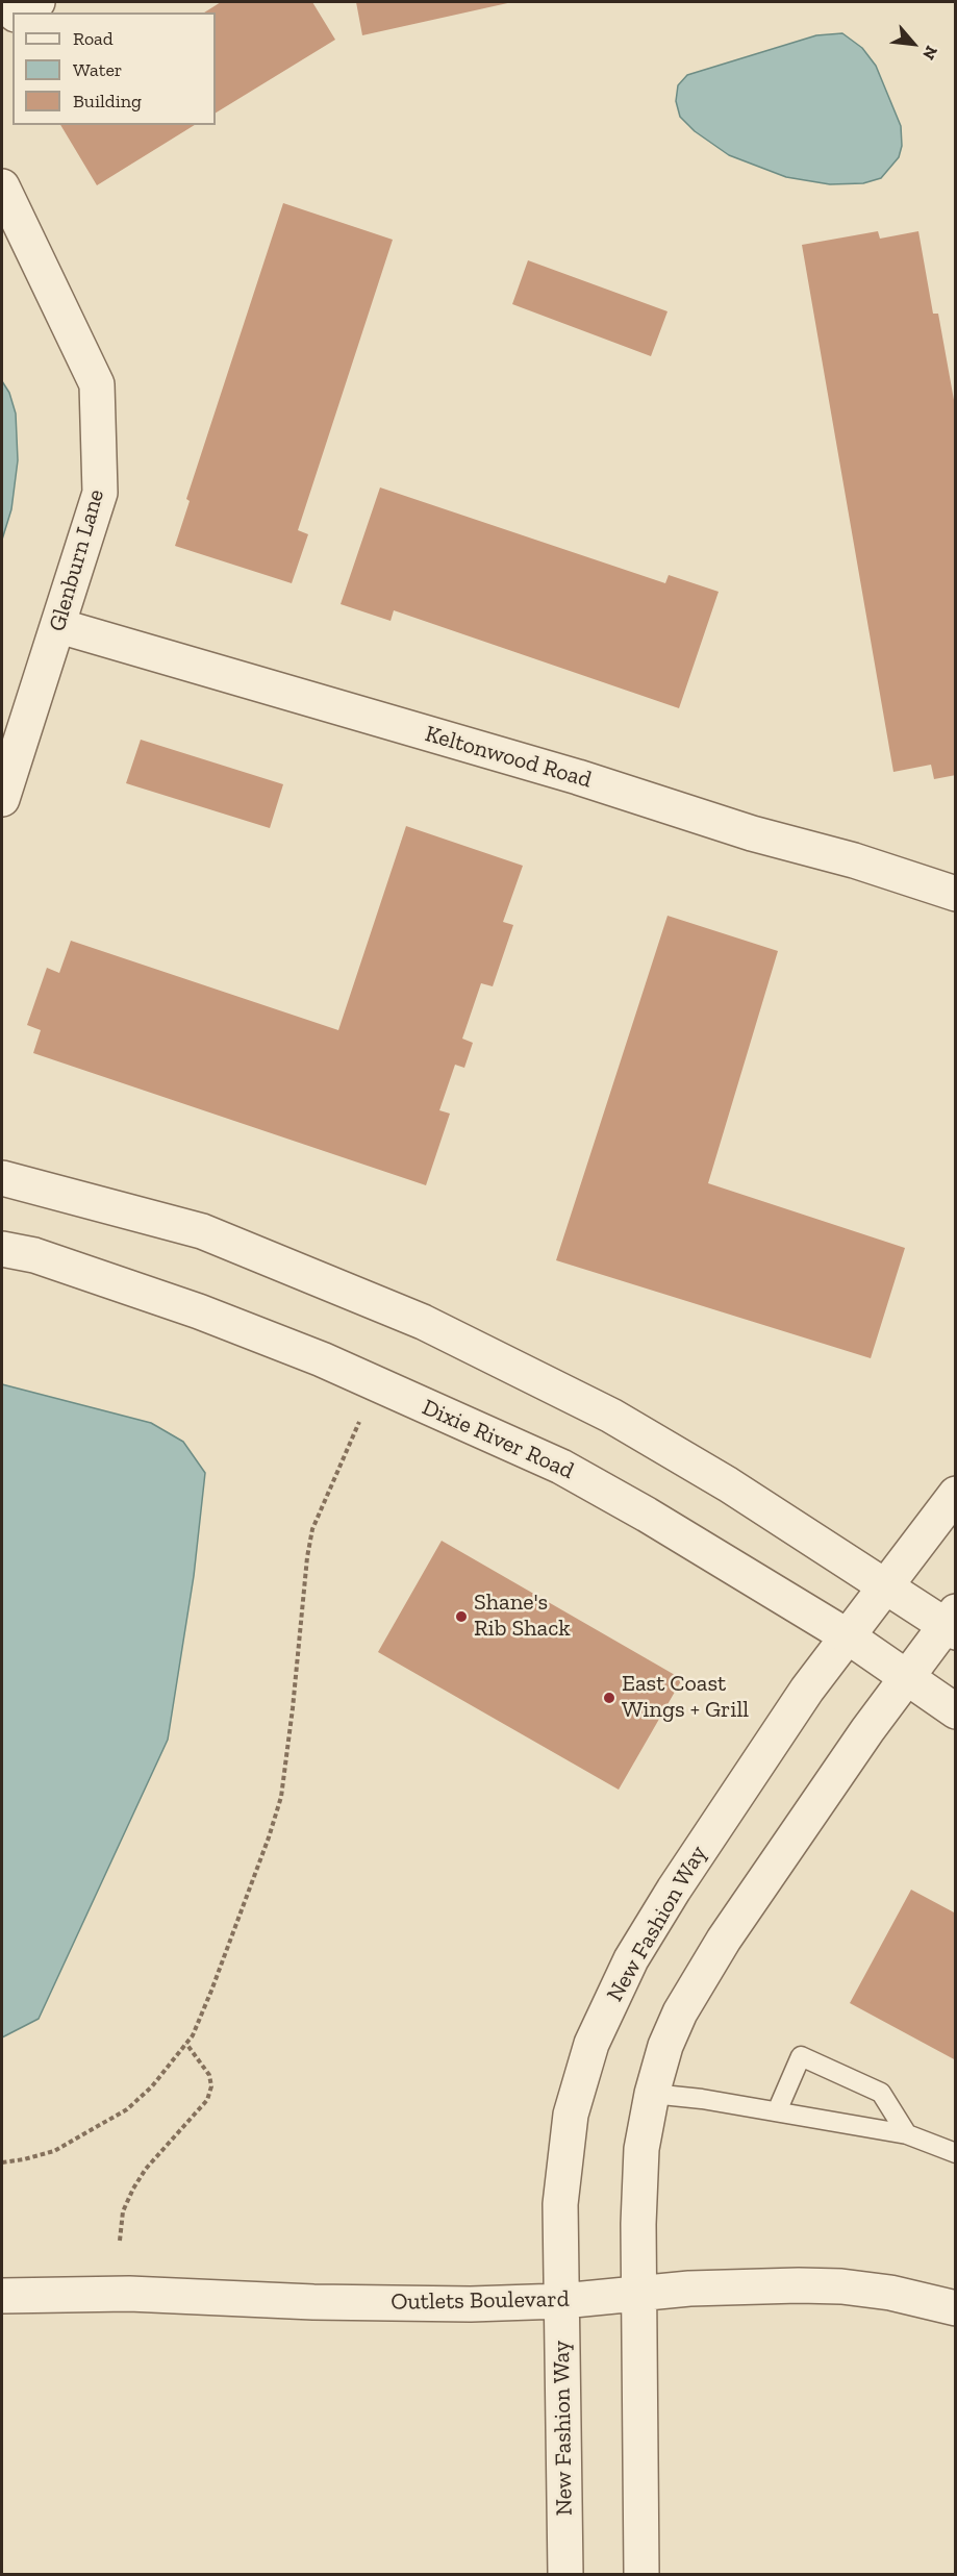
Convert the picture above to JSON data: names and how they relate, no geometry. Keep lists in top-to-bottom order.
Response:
{
  "streets": {
    "street": [
      "Glenburn Lane",
      "Keltonwood Road",
      "Dixie River Road",
      "New Fashion Way",
      "Outlets Boulevard"
    ]
  },
  "crossings": [
    ["Glenburn Lane", "Keltonwood Road"],
    ["Dixie River Road", "New Fashion Way"],
    ["New Fashion Way", "Outlets Boulevard"]
  ],
  "places": ["Shane's Rib Shack", "East Coast Wings + Grill"],
  "legend": ["Road", "Water", "Building"],
  "north": "bottom right"
}
